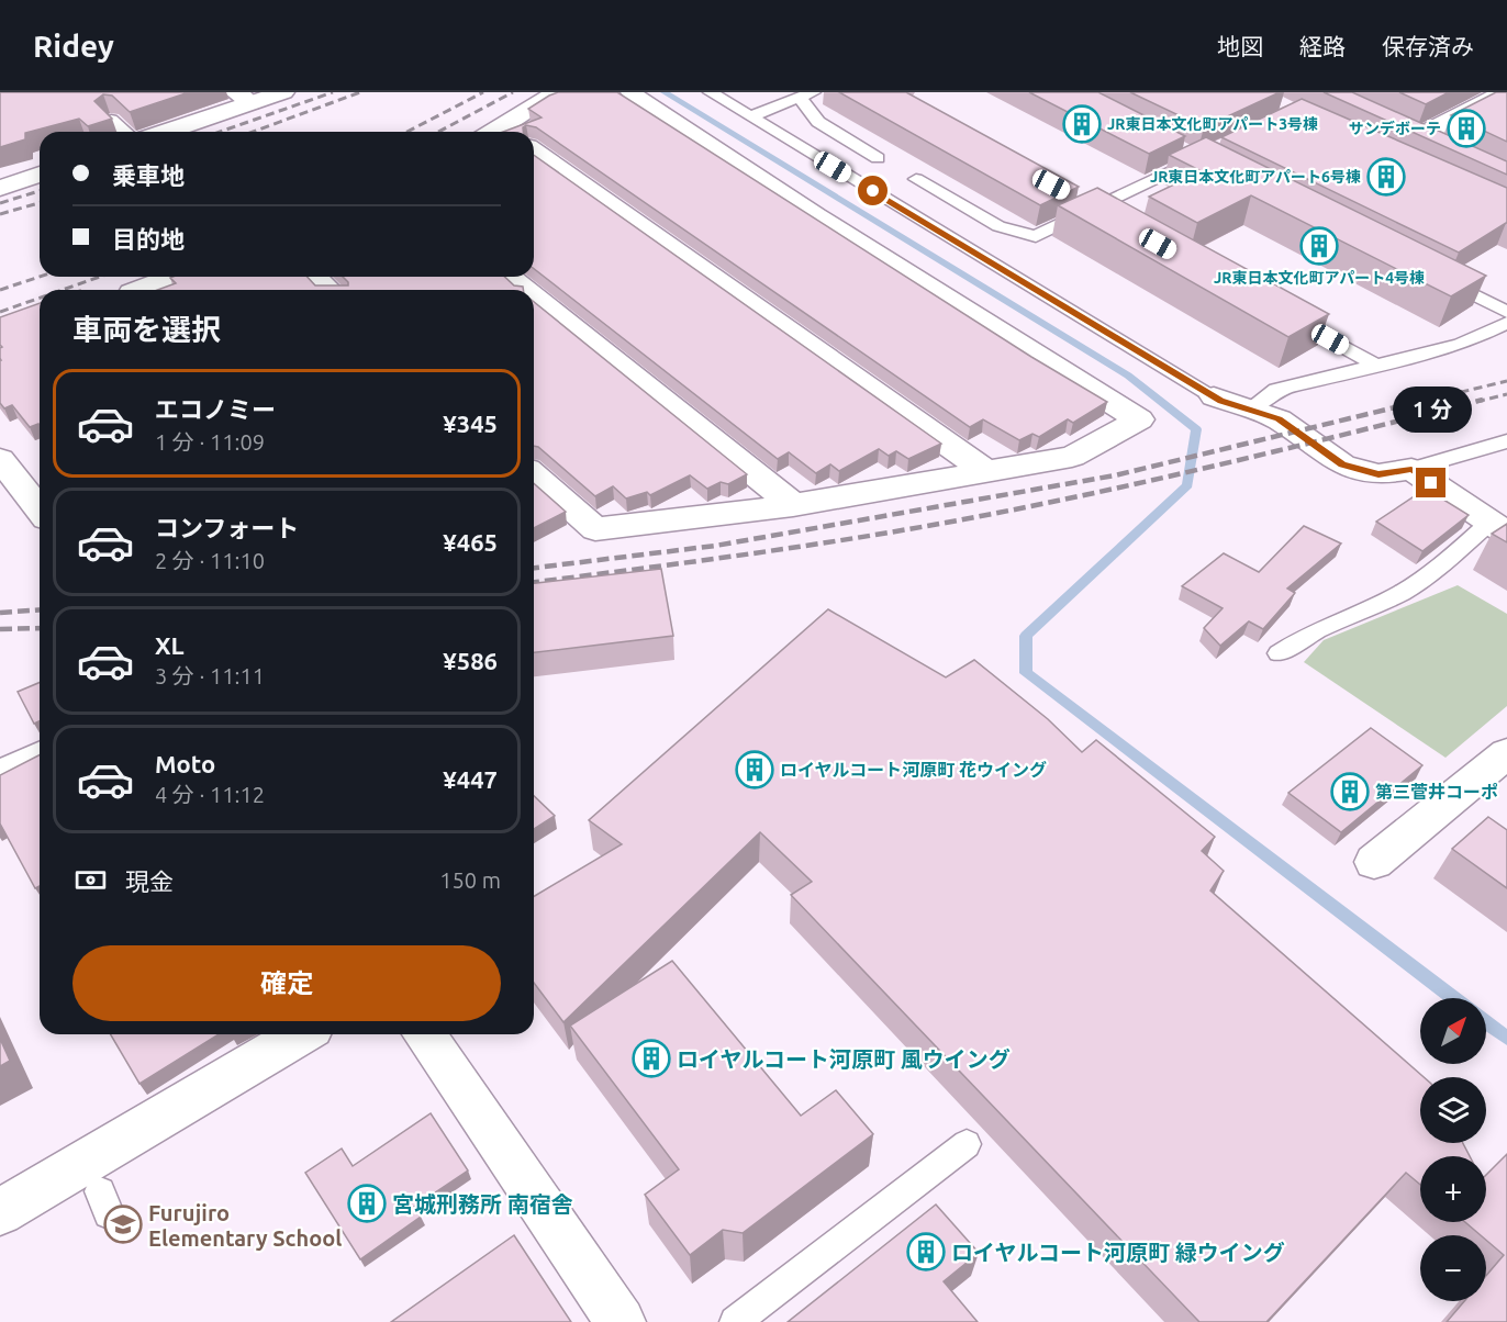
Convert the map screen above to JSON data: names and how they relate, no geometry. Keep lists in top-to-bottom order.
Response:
{
  "places": {
    "building": [
      "JR東日本文化町アパート3号棟",
      "サンデボーテ",
      "JR東日本文化町アパート6号棟",
      "JR東日本文化町アパート4号棟",
      "ロイヤルコート河原町 花ウイング",
      "第三菅井コーポ",
      "ロイヤルコート河原町 風ウイング",
      "宮城刑務所 南宿舎",
      "ロイヤルコート河原町 緑ウイング"
    ],
    "school or university": ["Furujiro Elementary School"]
  },
  "north": "top right",
  "page": {
    "header": "Ridey",
    "nav": ["地図", "経路", "保存済み"],
    "banner": ["乗車地", "目的地"],
    "heading": "車両を選択",
    "list": [
      {
        "name": "エコノミー",
        "note": "1 分 · 11:09",
        "value": "¥345"
      },
      {
        "name": "コンフォート",
        "note": "2 分 · 11:10",
        "value": "¥465"
      },
      {
        "name": "XL",
        "note": "3 分 · 11:11",
        "value": "¥586"
      },
      {
        "name": "Moto",
        "note": "4 分 · 11:12",
        "value": "¥447"
      }
    ],
    "bubble": "1 分",
    "pay": ["現金", "150 m"],
    "buttons": "確定",
    "map_buttons": ["+", "−"]
  }
}
